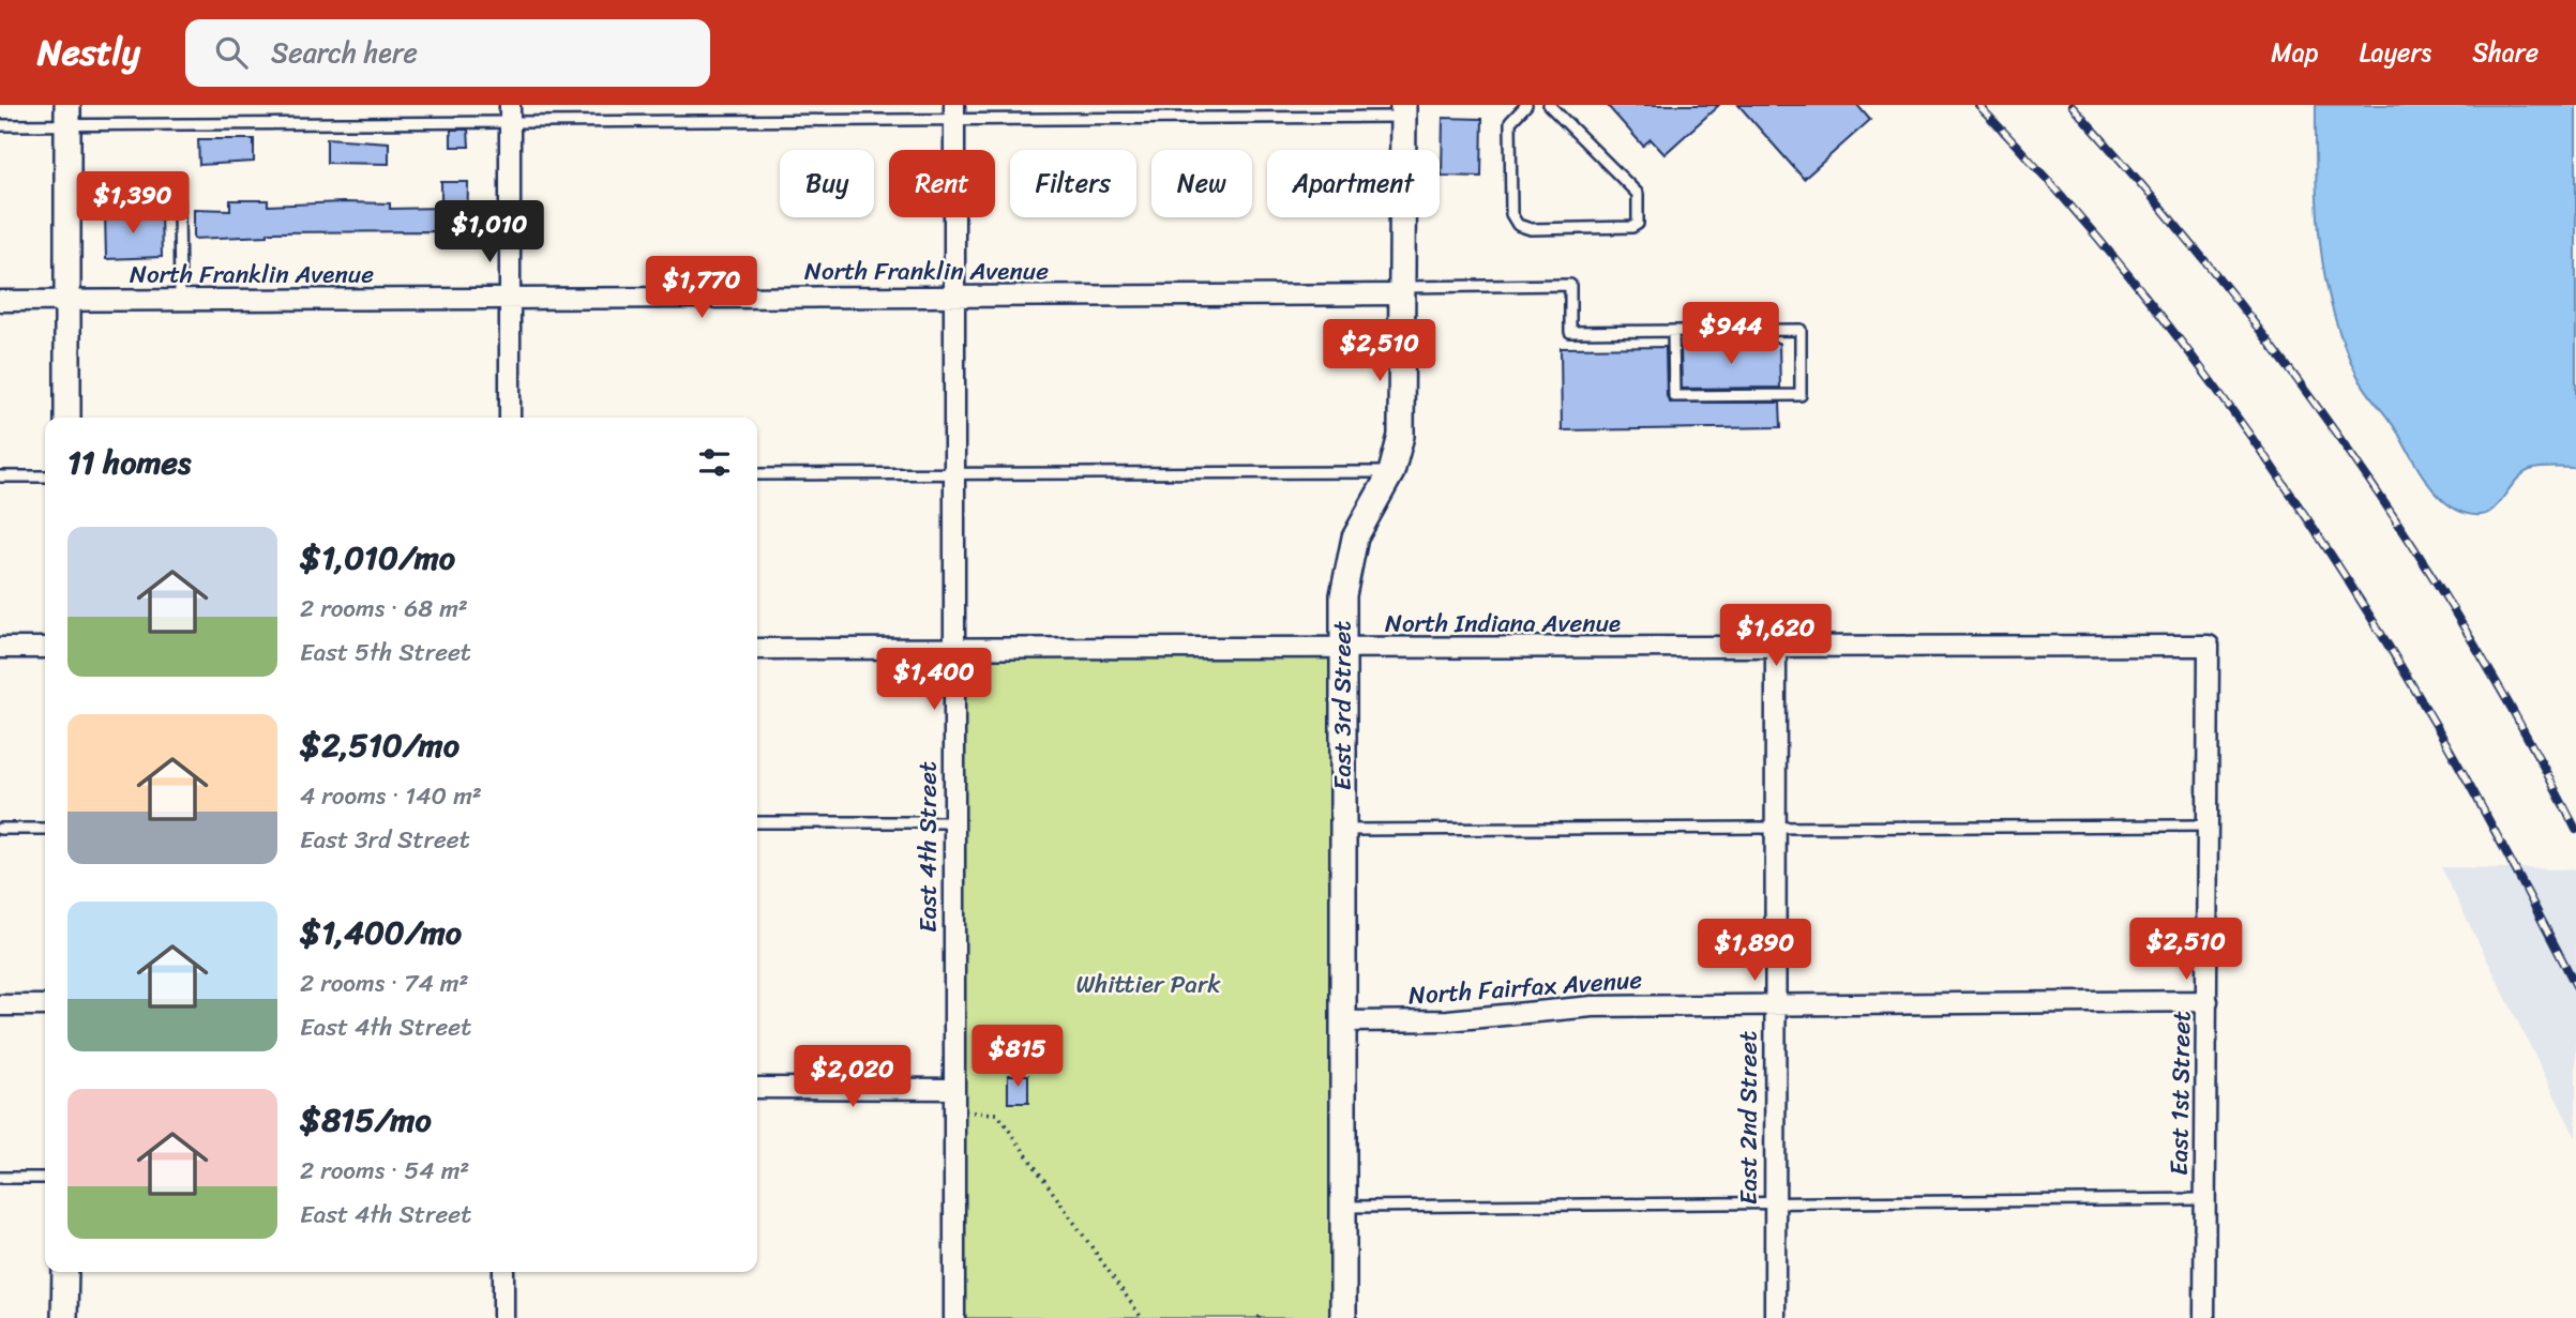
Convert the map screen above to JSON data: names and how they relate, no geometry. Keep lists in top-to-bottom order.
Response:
{
  "streets": {
    "street": [
      "North Franklin Avenue",
      "North Indiana Avenue",
      "East 3rd Street",
      "East 4th Street",
      "North Fairfax Avenue",
      "East 1st Street",
      "East 2nd Street"
    ]
  },
  "crossings": [
    ["North Franklin Avenue", "East 3rd Street"],
    ["North Franklin Avenue", "East 4th Street"],
    ["North Indiana Avenue", "East 3rd Street"],
    ["North Indiana Avenue", "East 4th Street"],
    ["North Indiana Avenue", "East 1st Street"],
    ["North Indiana Avenue", "East 2nd Street"],
    ["East 3rd Street", "North Fairfax Avenue"],
    ["North Fairfax Avenue", "East 1st Street"],
    ["North Fairfax Avenue", "East 2nd Street"]
  ],
  "parks": ["Whittier Park"],
  "page": {
    "header": "Nestly",
    "search": "Search here",
    "nav": ["Map", "Layers", "Share"],
    "chip": [
      "Buy",
      "Rent",
      "Filters",
      "New",
      "Apartment"
    ],
    "price": [
      "$1,390",
      "$1,010",
      "$1,770",
      "$944",
      "$2,510",
      "$1,620",
      "$1,400",
      "$2,510",
      "$1,890",
      "$815",
      "$2,020"
    ],
    "heading": "11 homes",
    "list": [
      {
        "name": "$1,010/mo",
        "note": "2 rooms · 68 m² · East 5th Street"
      },
      {
        "name": "$2,510/mo",
        "note": "4 rooms · 140 m² · East 3rd Street"
      },
      {
        "name": "$1,400/mo",
        "note": "2 rooms · 74 m² · East 4th Street"
      },
      {
        "name": "$815/mo",
        "note": "2 rooms · 54 m² · East 4th Street"
      }
    ]
  }
}
